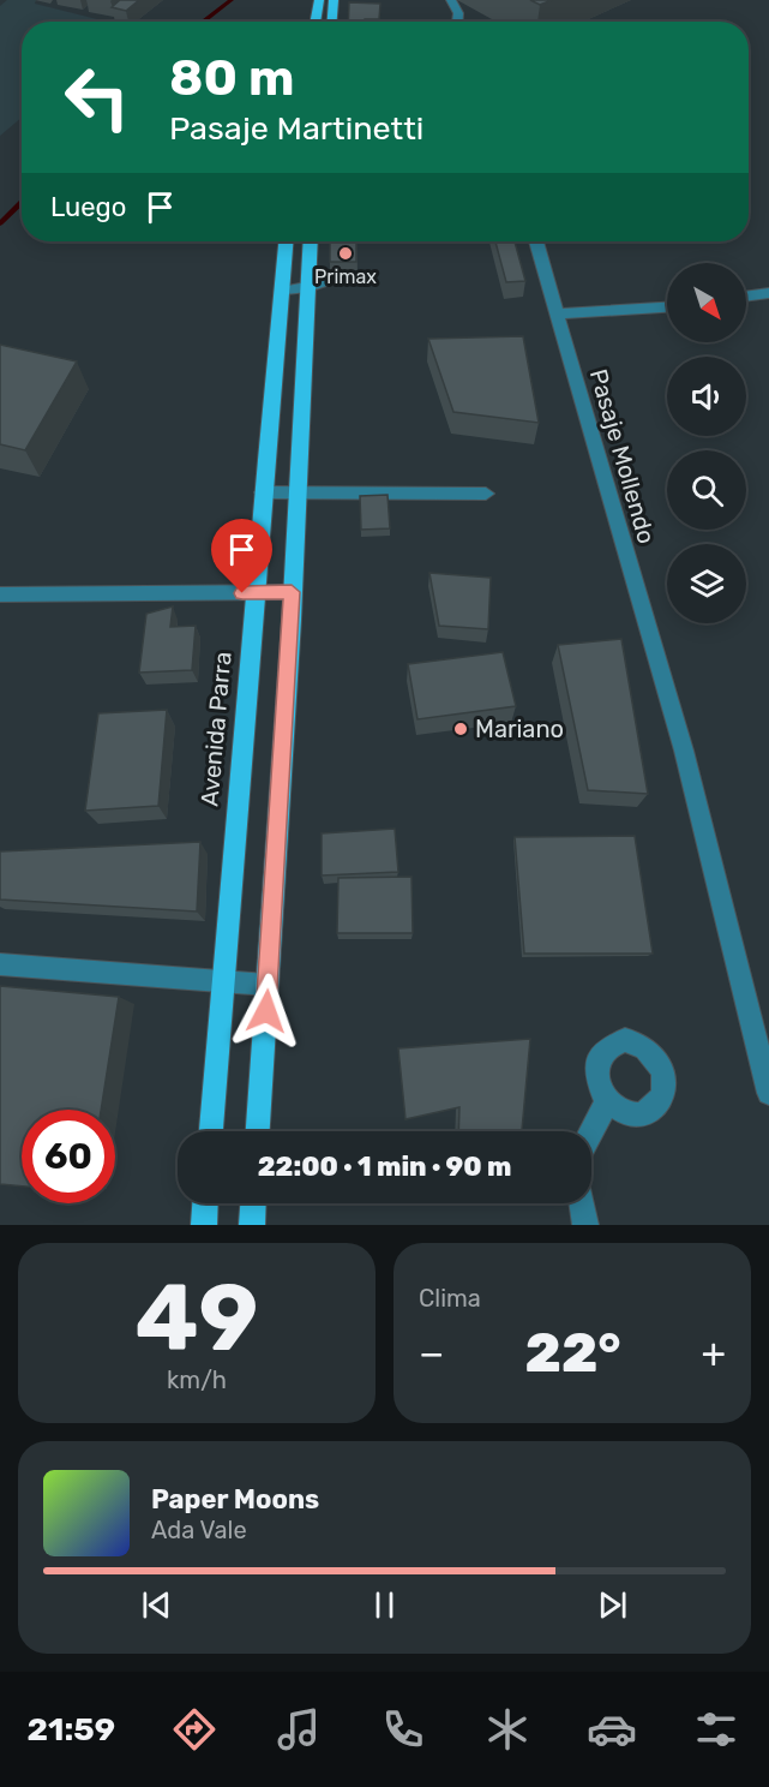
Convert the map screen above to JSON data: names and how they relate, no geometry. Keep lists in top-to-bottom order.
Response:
{
  "streets": {
    "main road": ["Avenida Parra"],
    "street": ["Pasaje Mollendo"]
  },
  "places": ["Primax", "Mariano"],
  "north": "bottom right",
  "page": {
    "turn": ["80 m", "Pasaje Martinetti"],
    "then": "Luego",
    "limit": "60",
    "trip": "22:00 · 1 min · 90 m",
    "tile": [
      ["49", "km/h"],
      "Clima"
    ],
    "heat": ["−", "22°", "+"],
    "song": ["Paper Moons", "Ada Vale"],
    "tabs": "21:59"
  }
}
